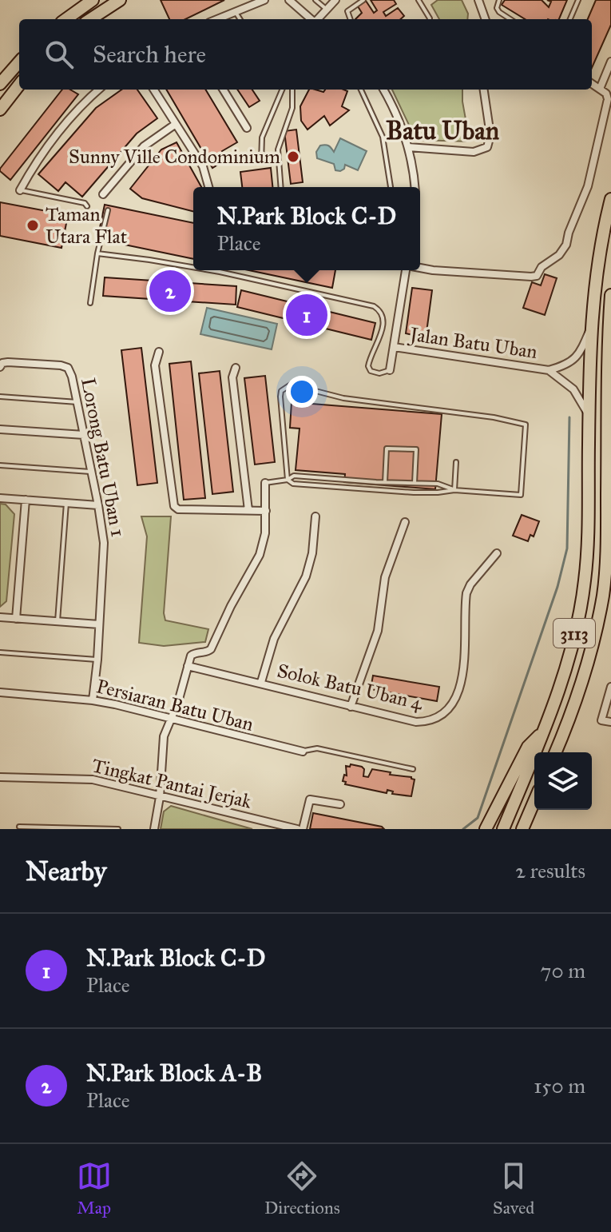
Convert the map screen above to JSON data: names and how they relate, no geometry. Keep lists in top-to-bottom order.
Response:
{
  "streets": {
    "highway": ["3113"],
    "street": [
      "Jalan Batu Uban",
      "Lorong Batu Uban 1",
      "Solok Batu Uban 4",
      "Persiaran Batu Uban",
      "Tingkat Pantai Jerjak"
    ]
  },
  "crossings": [
    ["Jalan Batu Uban", "3113"],
    ["Lorong Batu Uban 1", "Persiaran Batu Uban"]
  ],
  "districts": ["Batu Uban"],
  "places": ["Sunny Ville Condominium", "Taman Utara Flat"],
  "page": {
    "search": "Search here",
    "popup": ["N.Park Block C-D", "Place"],
    "pins": ["2", "1"],
    "heading": ["Nearby", "2 results"],
    "list": [
      {
        "mark": "1",
        "name": "N.Park Block C-D",
        "note": "Place",
        "value": "70 m"
      },
      {
        "mark": "2",
        "name": "N.Park Block A-B",
        "note": "Place",
        "value": "150 m"
      }
    ],
    "nav": ["Map", "Directions", "Saved"]
  }
}
